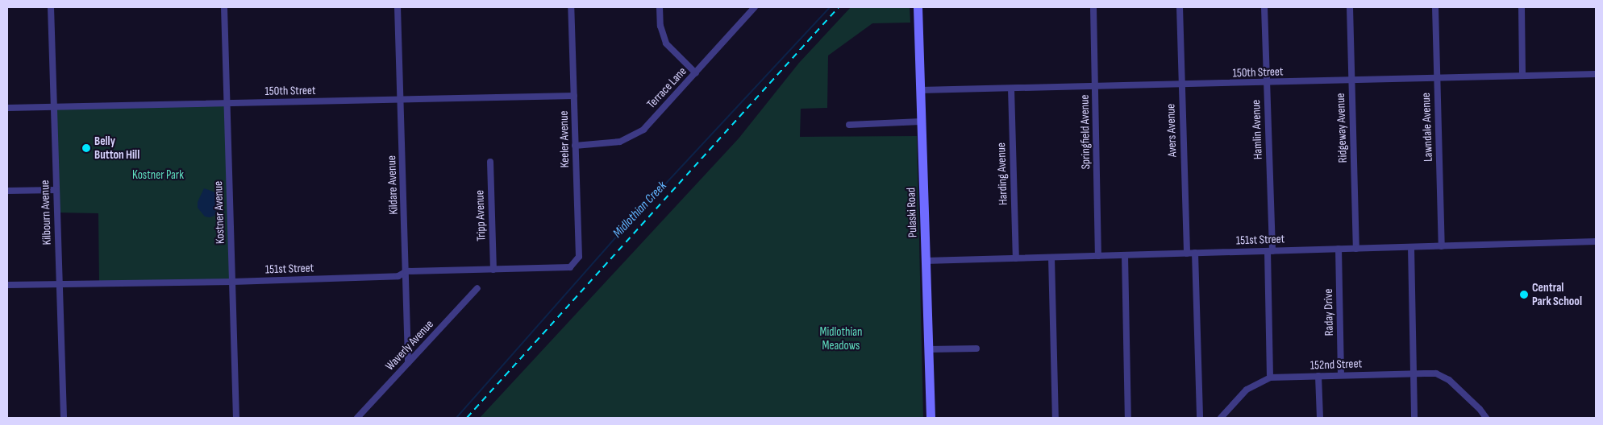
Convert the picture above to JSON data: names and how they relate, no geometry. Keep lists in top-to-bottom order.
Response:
{
  "streets": {
    "main road": ["Pulaski Road"],
    "street": [
      "150th Street",
      "Terrace Lane",
      "Lawndale Avenue",
      "Ridgeway Avenue",
      "Hamlin Avenue",
      "Avers Avenue",
      "Springfield Avenue",
      "Keeler Avenue",
      "Harding Avenue",
      "Kildare Avenue",
      "Kilbourn Avenue",
      "Kostner Avenue",
      "Tripp Avenue",
      "151st Street",
      "Raday Drive",
      "Waverly Avenue",
      "152nd Street"
    ]
  },
  "crossings": [
    ["150th Street", "Lawndale Avenue"],
    ["150th Street", "Ridgeway Avenue"],
    ["150th Street", "Hamlin Avenue"],
    ["150th Street", "Avers Avenue"],
    ["150th Street", "Springfield Avenue"],
    ["150th Street", "Keeler Avenue"],
    ["150th Street", "Harding Avenue"],
    ["150th Street", "Kildare Avenue"],
    ["150th Street", "Kilbourn Avenue"],
    ["150th Street", "Kostner Avenue"],
    ["150th Street", "Pulaski Road"],
    ["Terrace Lane", "Keeler Avenue"],
    ["Lawndale Avenue", "151st Street"],
    ["Ridgeway Avenue", "151st Street"],
    ["Hamlin Avenue", "151st Street"],
    ["Hamlin Avenue", "152nd Street"],
    ["Avers Avenue", "151st Street"],
    ["Springfield Avenue", "151st Street"],
    ["Keeler Avenue", "151st Street"],
    ["Harding Avenue", "151st Street"],
    ["Kildare Avenue", "151st Street"],
    ["Kildare Avenue", "Waverly Avenue"],
    ["Kilbourn Avenue", "151st Street"],
    ["Kostner Avenue", "151st Street"],
    ["Pulaski Road", "151st Street"],
    ["Tripp Avenue", "151st Street"],
    ["151st Street", "Raday Drive"],
    ["Raday Drive", "152nd Street"]
  ],
  "water": ["Midlothian Creek"],
  "parks": ["Kostner Park", "Midlothian Meadows"],
  "places": ["Belly Button Hill", "Central Park School"]
}
